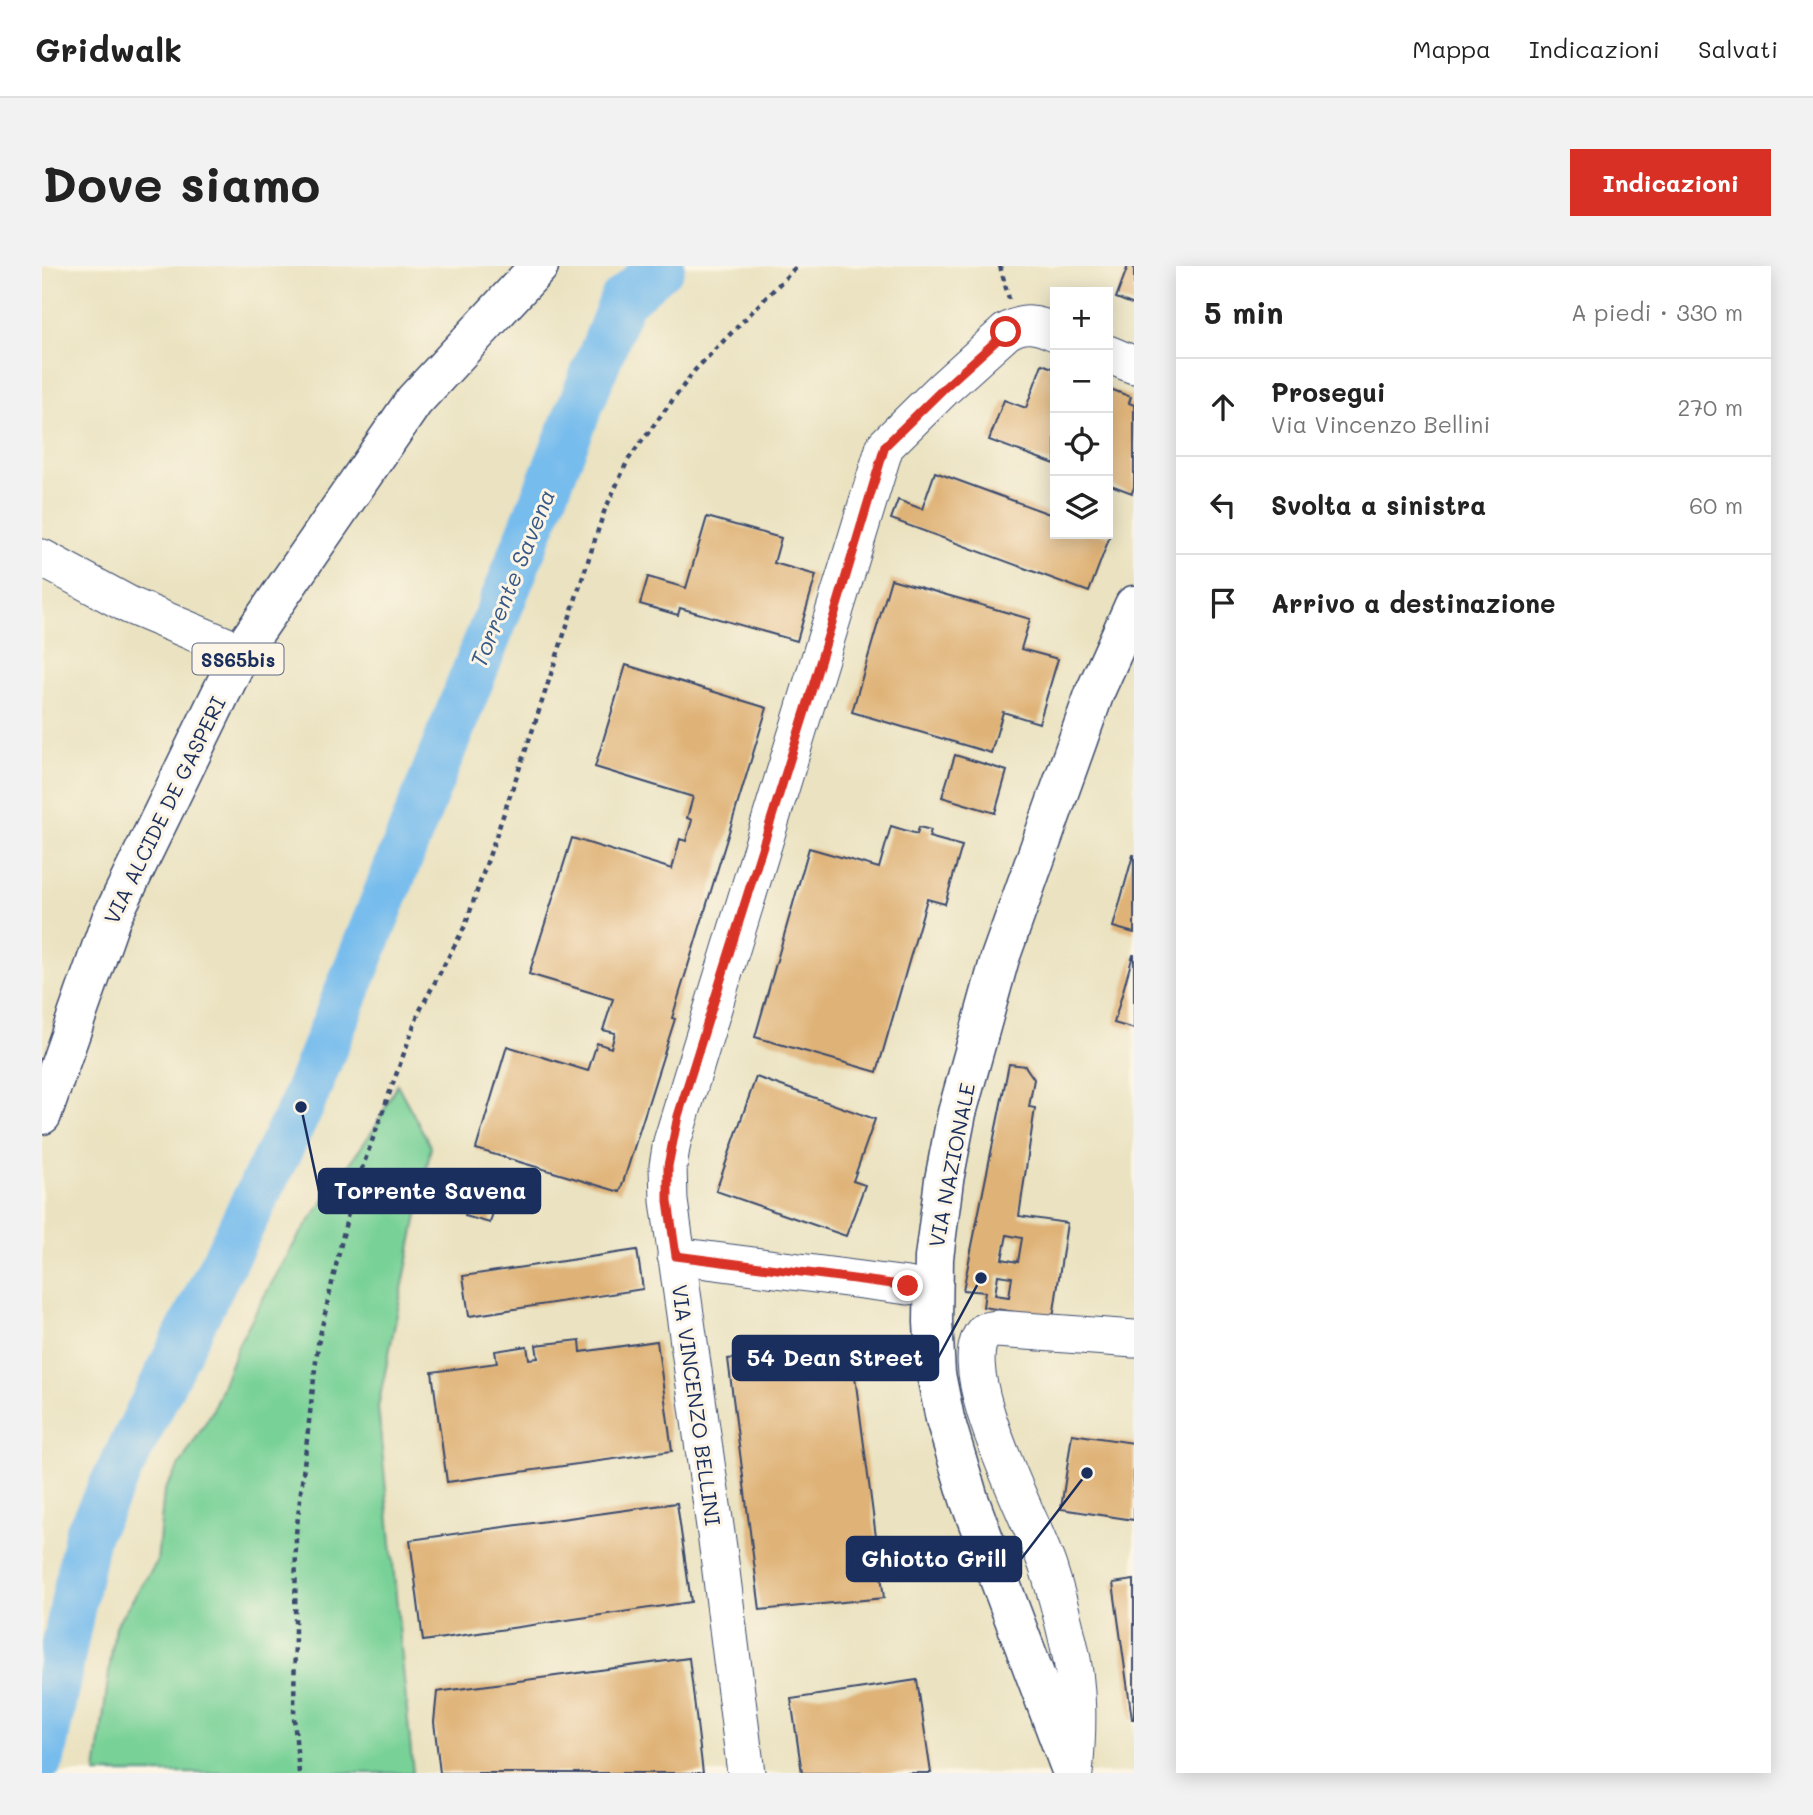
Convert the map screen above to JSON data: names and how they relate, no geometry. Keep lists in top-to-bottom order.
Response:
{
  "streets": {
    "main road": ["SS65bis", "VIA ALCIDE DE GASPERI", "VIA NAZIONALE"],
    "street": ["VIA VINCENZO BELLINI"]
  },
  "water": ["Torrente Savena"],
  "places": ["Torrente Savena", "54 Dean Street", "Ghiotto Grill"],
  "page": {
    "header": "Gridwalk",
    "nav": ["Mappa", "Indicazioni", "Salvati"],
    "buttons": "Indicazioni",
    "title": "Dove siamo",
    "heading": ["5 min", "A piedi · 330 m"],
    "map_buttons": ["+", "−"],
    "list": [
      ["Prosegui", "Via Vincenzo Bellini", "270 m"],
      ["Svolta a sinistra", "60 m"],
      "Arrivo a destinazione"
    ]
  }
}
